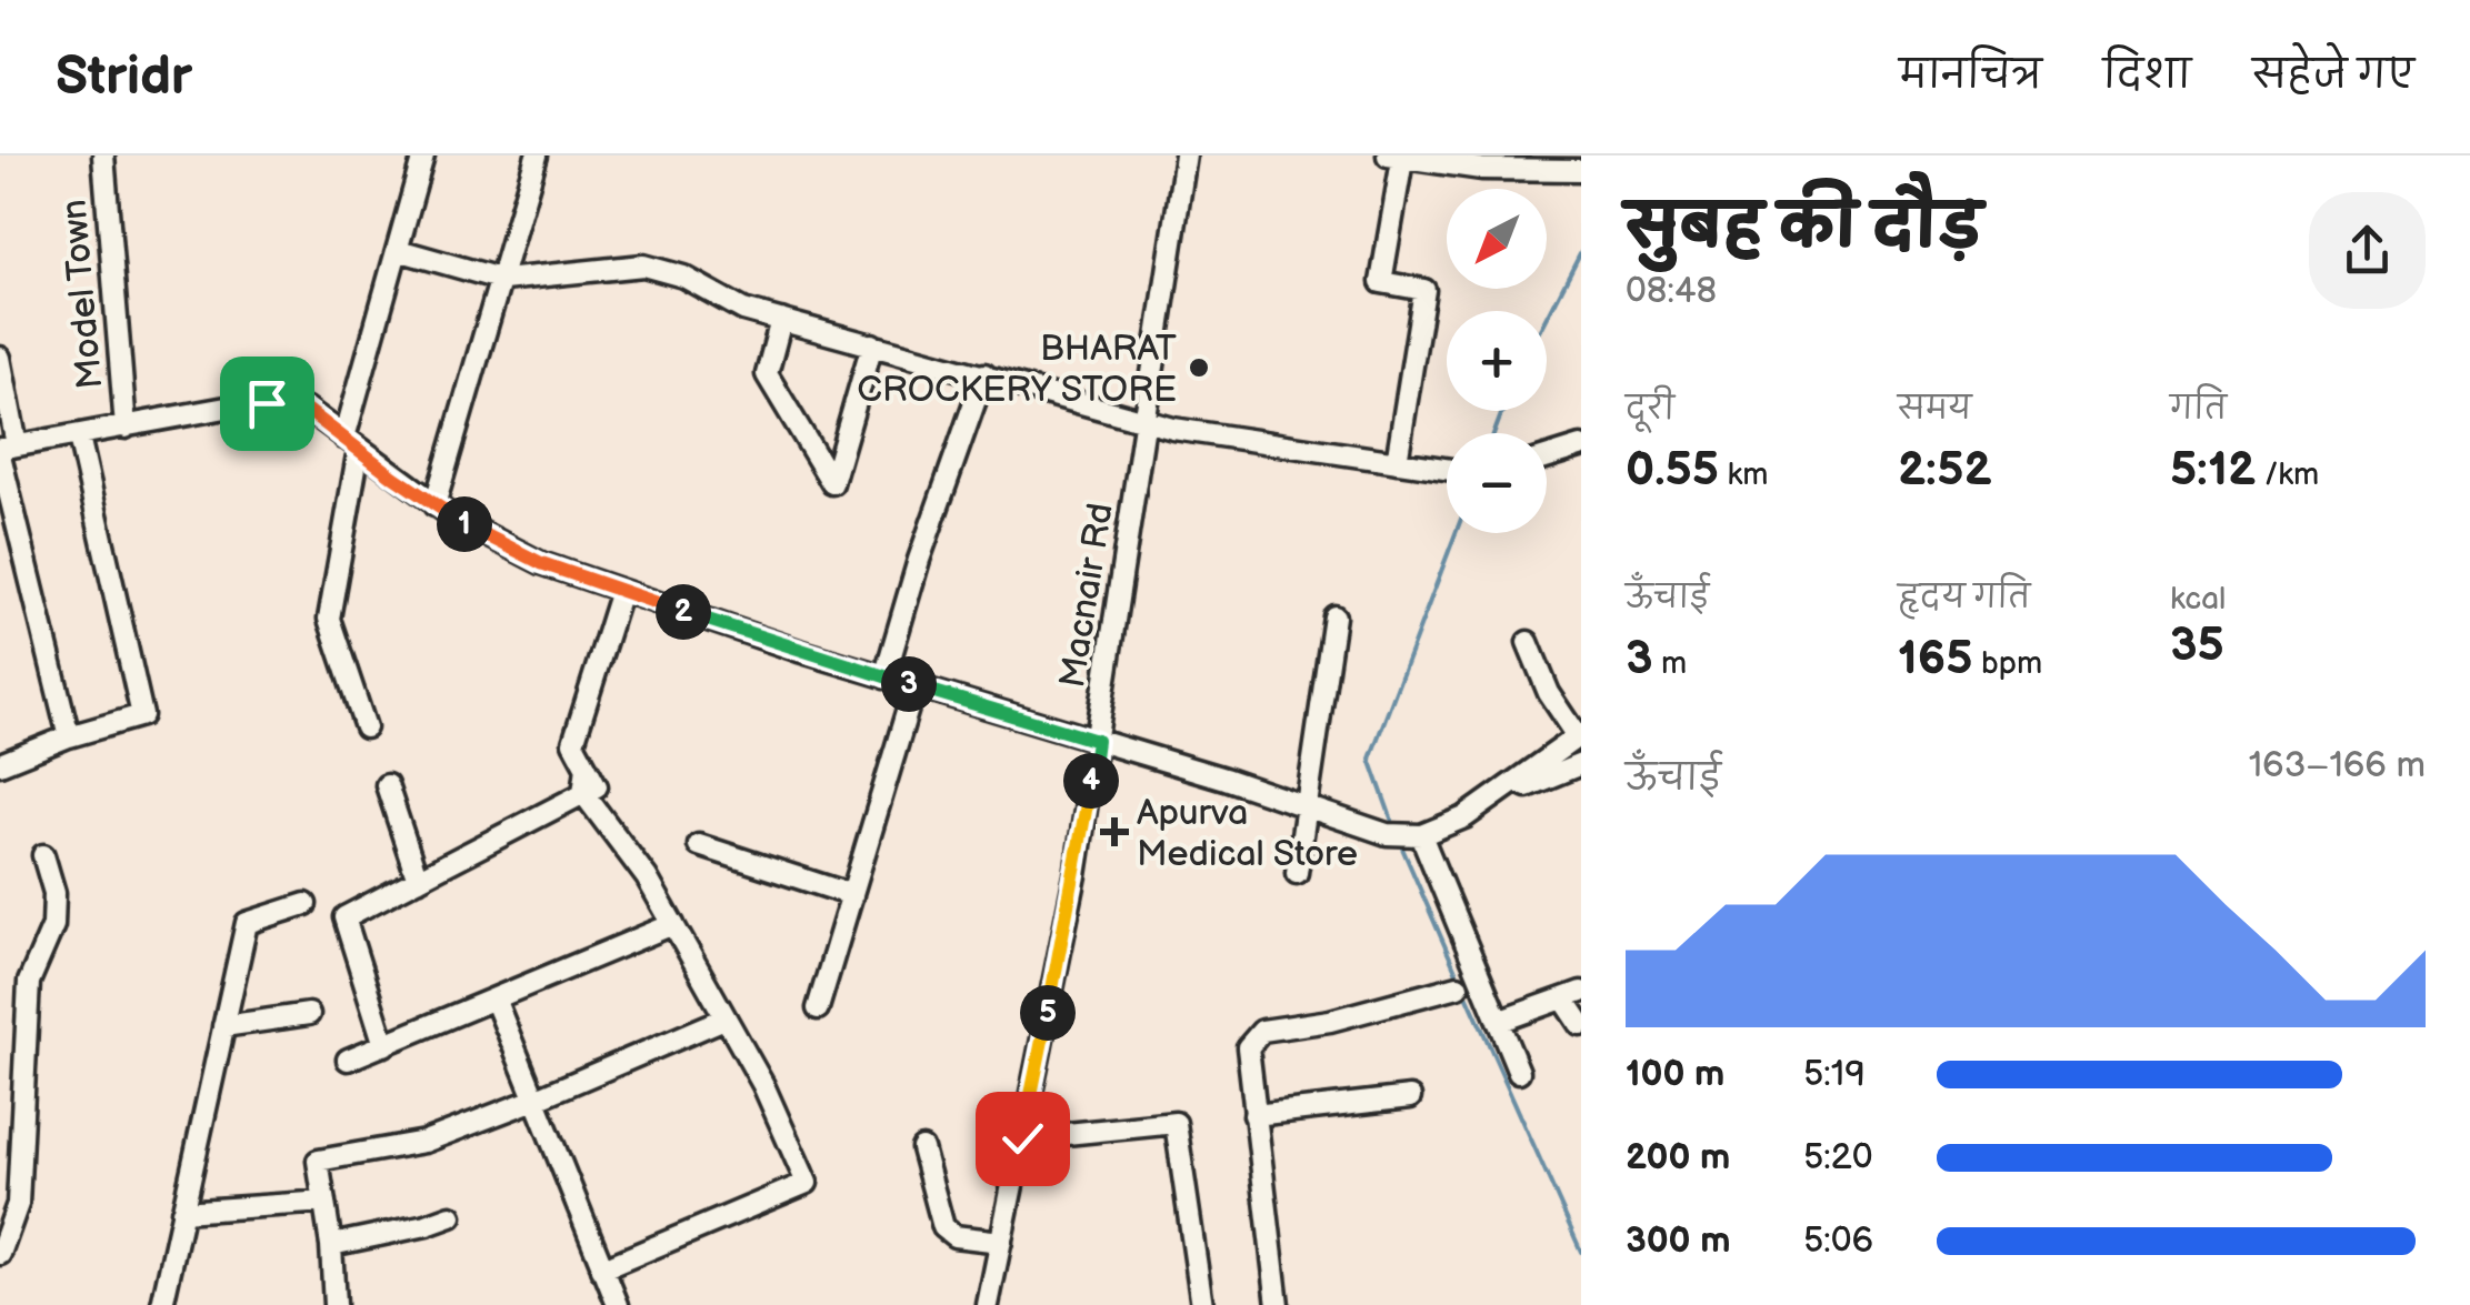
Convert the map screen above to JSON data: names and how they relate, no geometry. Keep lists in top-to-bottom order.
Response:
{
  "streets": {
    "street": ["Model Town", "Macnair Rd"]
  },
  "places": {
    "other": ["BHARAT CROCKERY STORE"],
    "health": ["Apurva Medical Store"]
  },
  "north": "bottom left",
  "page": {
    "header": "Stridr",
    "nav": ["मानचित्र", "दिशा", "सहेजे गए"],
    "heading": ["सुबह की दौड़", "08:48"],
    "map_buttons": ["+", "−"],
    "stats": [
      ["दूरी", "0.55 km"],
      ["समय", "2:52"],
      ["गति", "5:12 /km"],
      ["ऊँचाई", "3 m"],
      ["हृदय गति", "165 bpm"],
      ["kcal", "35"]
    ],
    "pins": [
      "1",
      "2",
      "3",
      "4",
      "5"
    ],
    "chart": ["ऊँचाई", "163–166 m"],
    "list": [
      {
        "name": "100 m",
        "note": "5:19"
      },
      {
        "name": "200 m",
        "note": "5:20"
      },
      {
        "name": "300 m",
        "note": "5:06"
      }
    ]
  }
}
